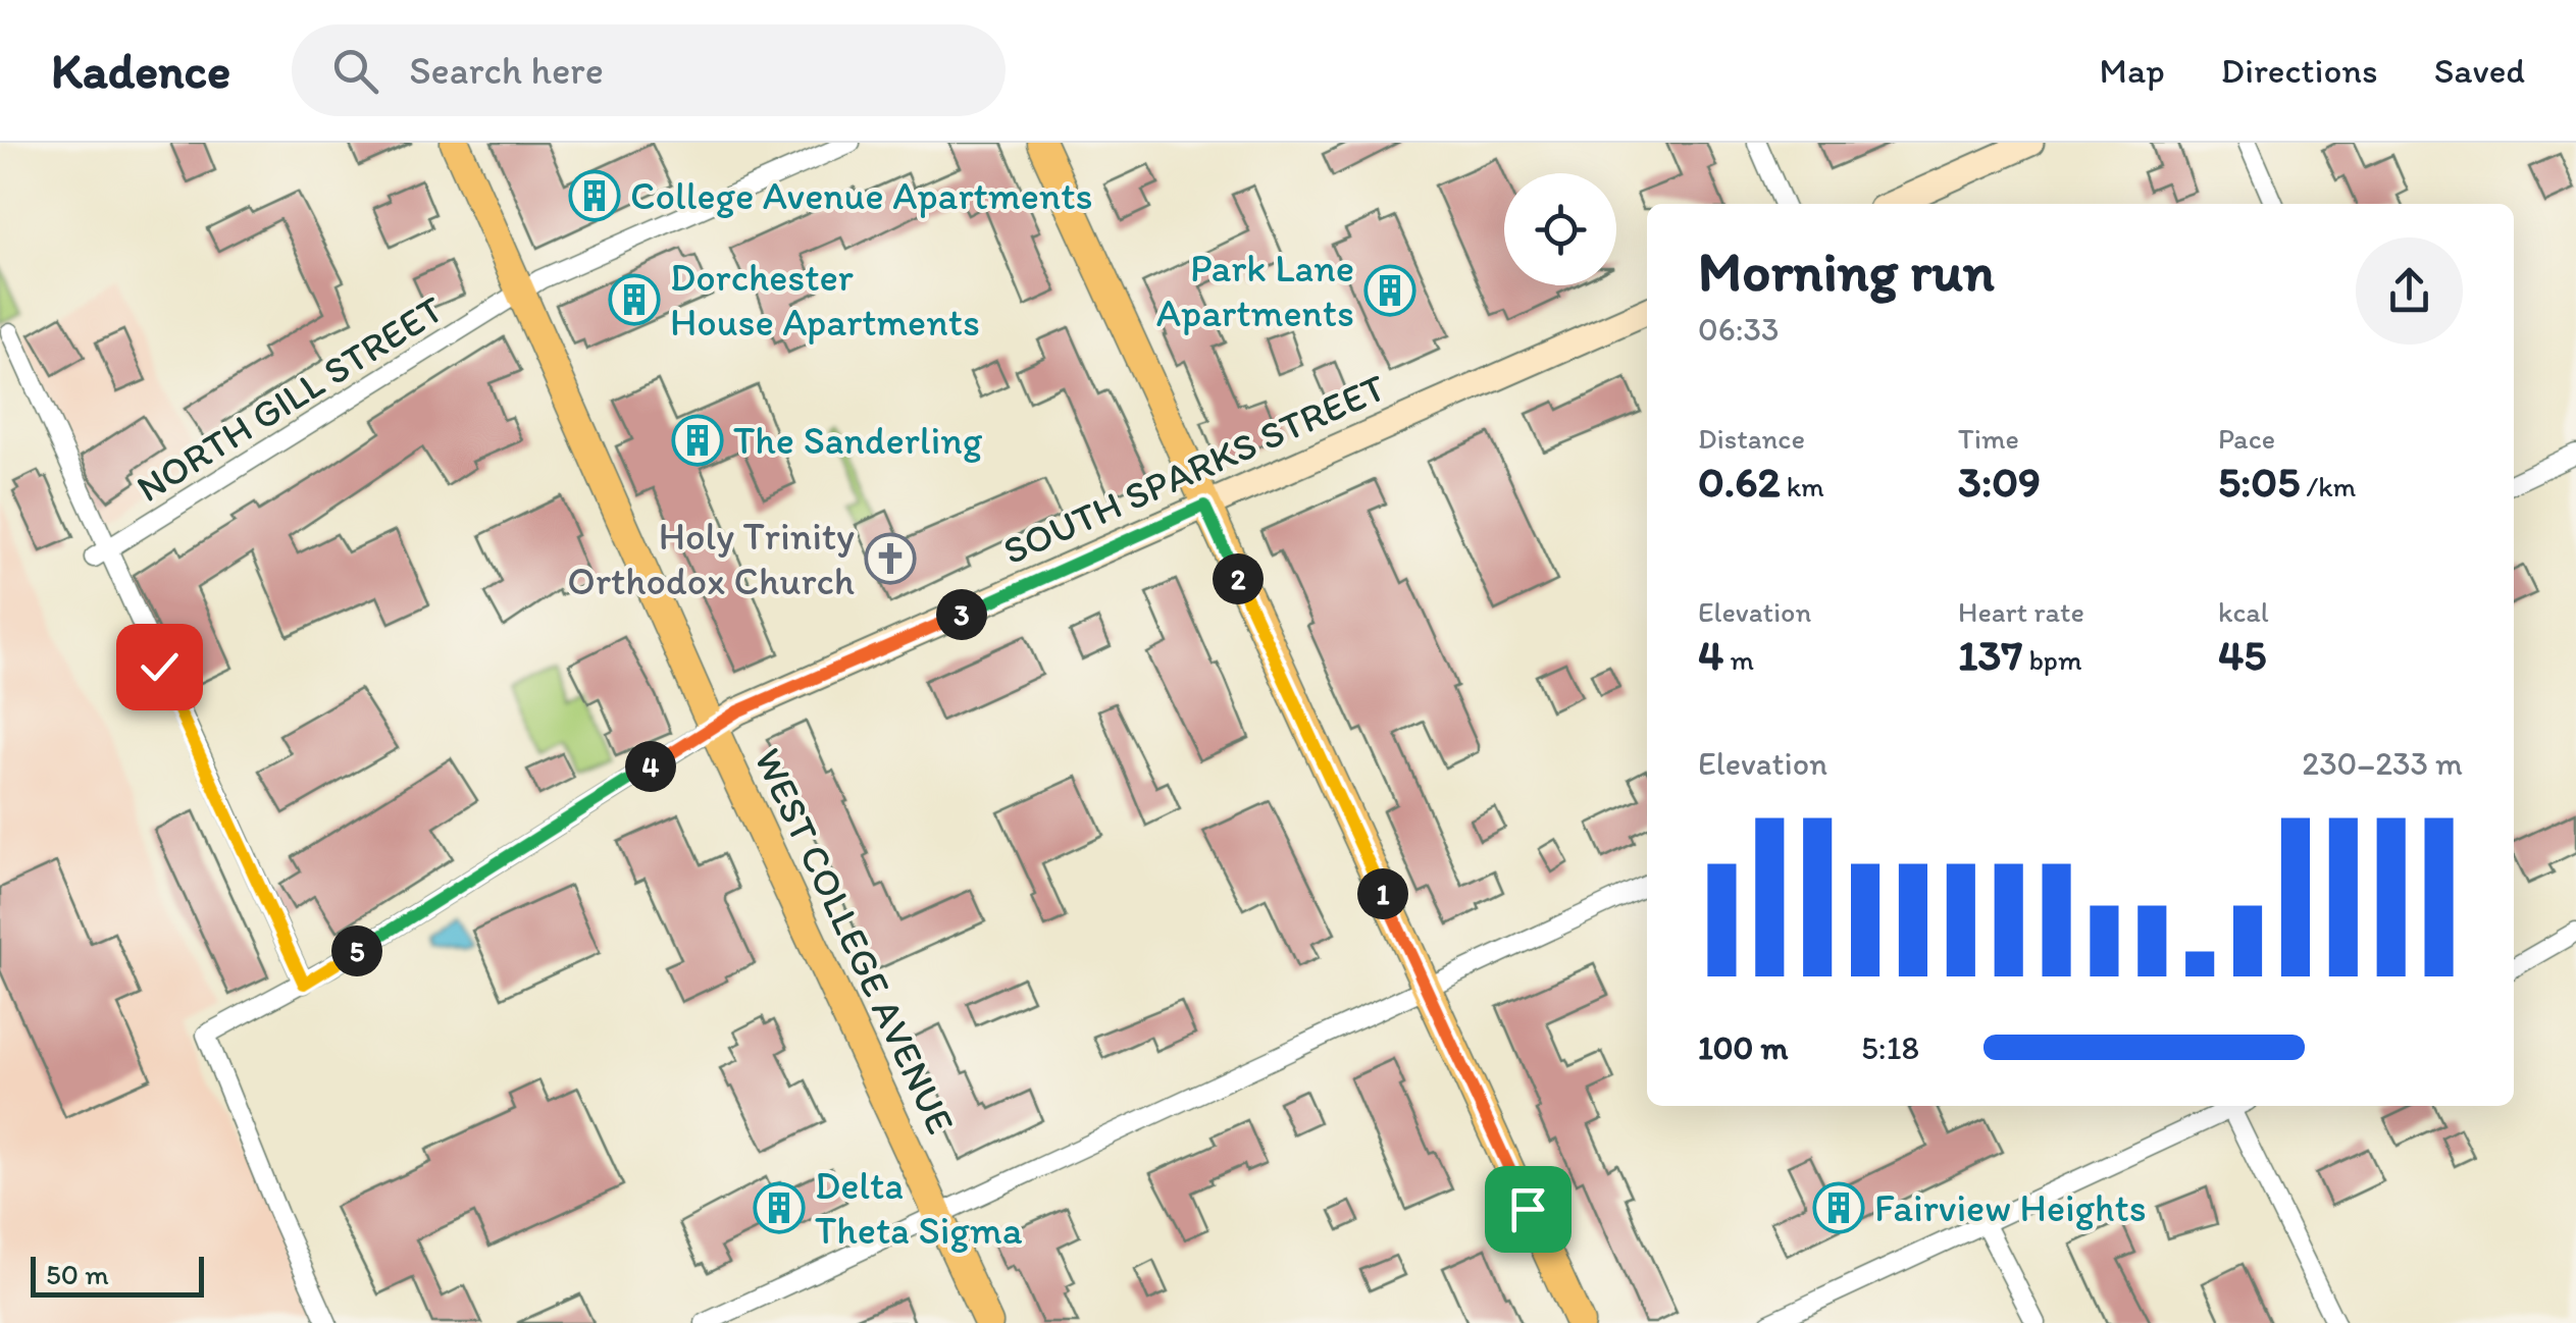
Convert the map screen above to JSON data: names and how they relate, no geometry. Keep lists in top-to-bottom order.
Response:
{
  "streets": {
    "main road": ["WEST COLLEGE AVENUE"],
    "street": ["NORTH GILL STREET", "SOUTH SPARKS STREET"]
  },
  "crossings": [
    ["NORTH GILL STREET", "WEST COLLEGE AVENUE"],
    ["SOUTH SPARKS STREET", "WEST COLLEGE AVENUE"]
  ],
  "places": {
    "building": [
      "College Avenue Apartments",
      "Park Lane Apartments",
      "Dorchester House Apartments",
      "The Sanderling",
      "Delta Theta Sigma",
      "Fairview Heights"
    ],
    "church": ["Holy Trinity Orthodox Church"]
  },
  "scale_bar": "50 m",
  "page": {
    "header": "Kadence",
    "search": "Search here",
    "nav": ["Map", "Directions", "Saved"],
    "heading": ["Morning run", "06:33"],
    "stats": [
      ["Distance", "0.62 km"],
      ["Time", "3:09"],
      ["Pace", "5:05 /km"],
      ["Elevation", "4 m"],
      ["Heart rate", "137 bpm"],
      ["kcal", "45"]
    ],
    "pins": [
      "2",
      "3",
      "4",
      "1",
      "5"
    ],
    "chart": ["Elevation", "230–233 m"],
    "list": [
      {
        "name": "100 m",
        "note": "5:18"
      }
    ],
    "scale": "50 m"
  }
}
